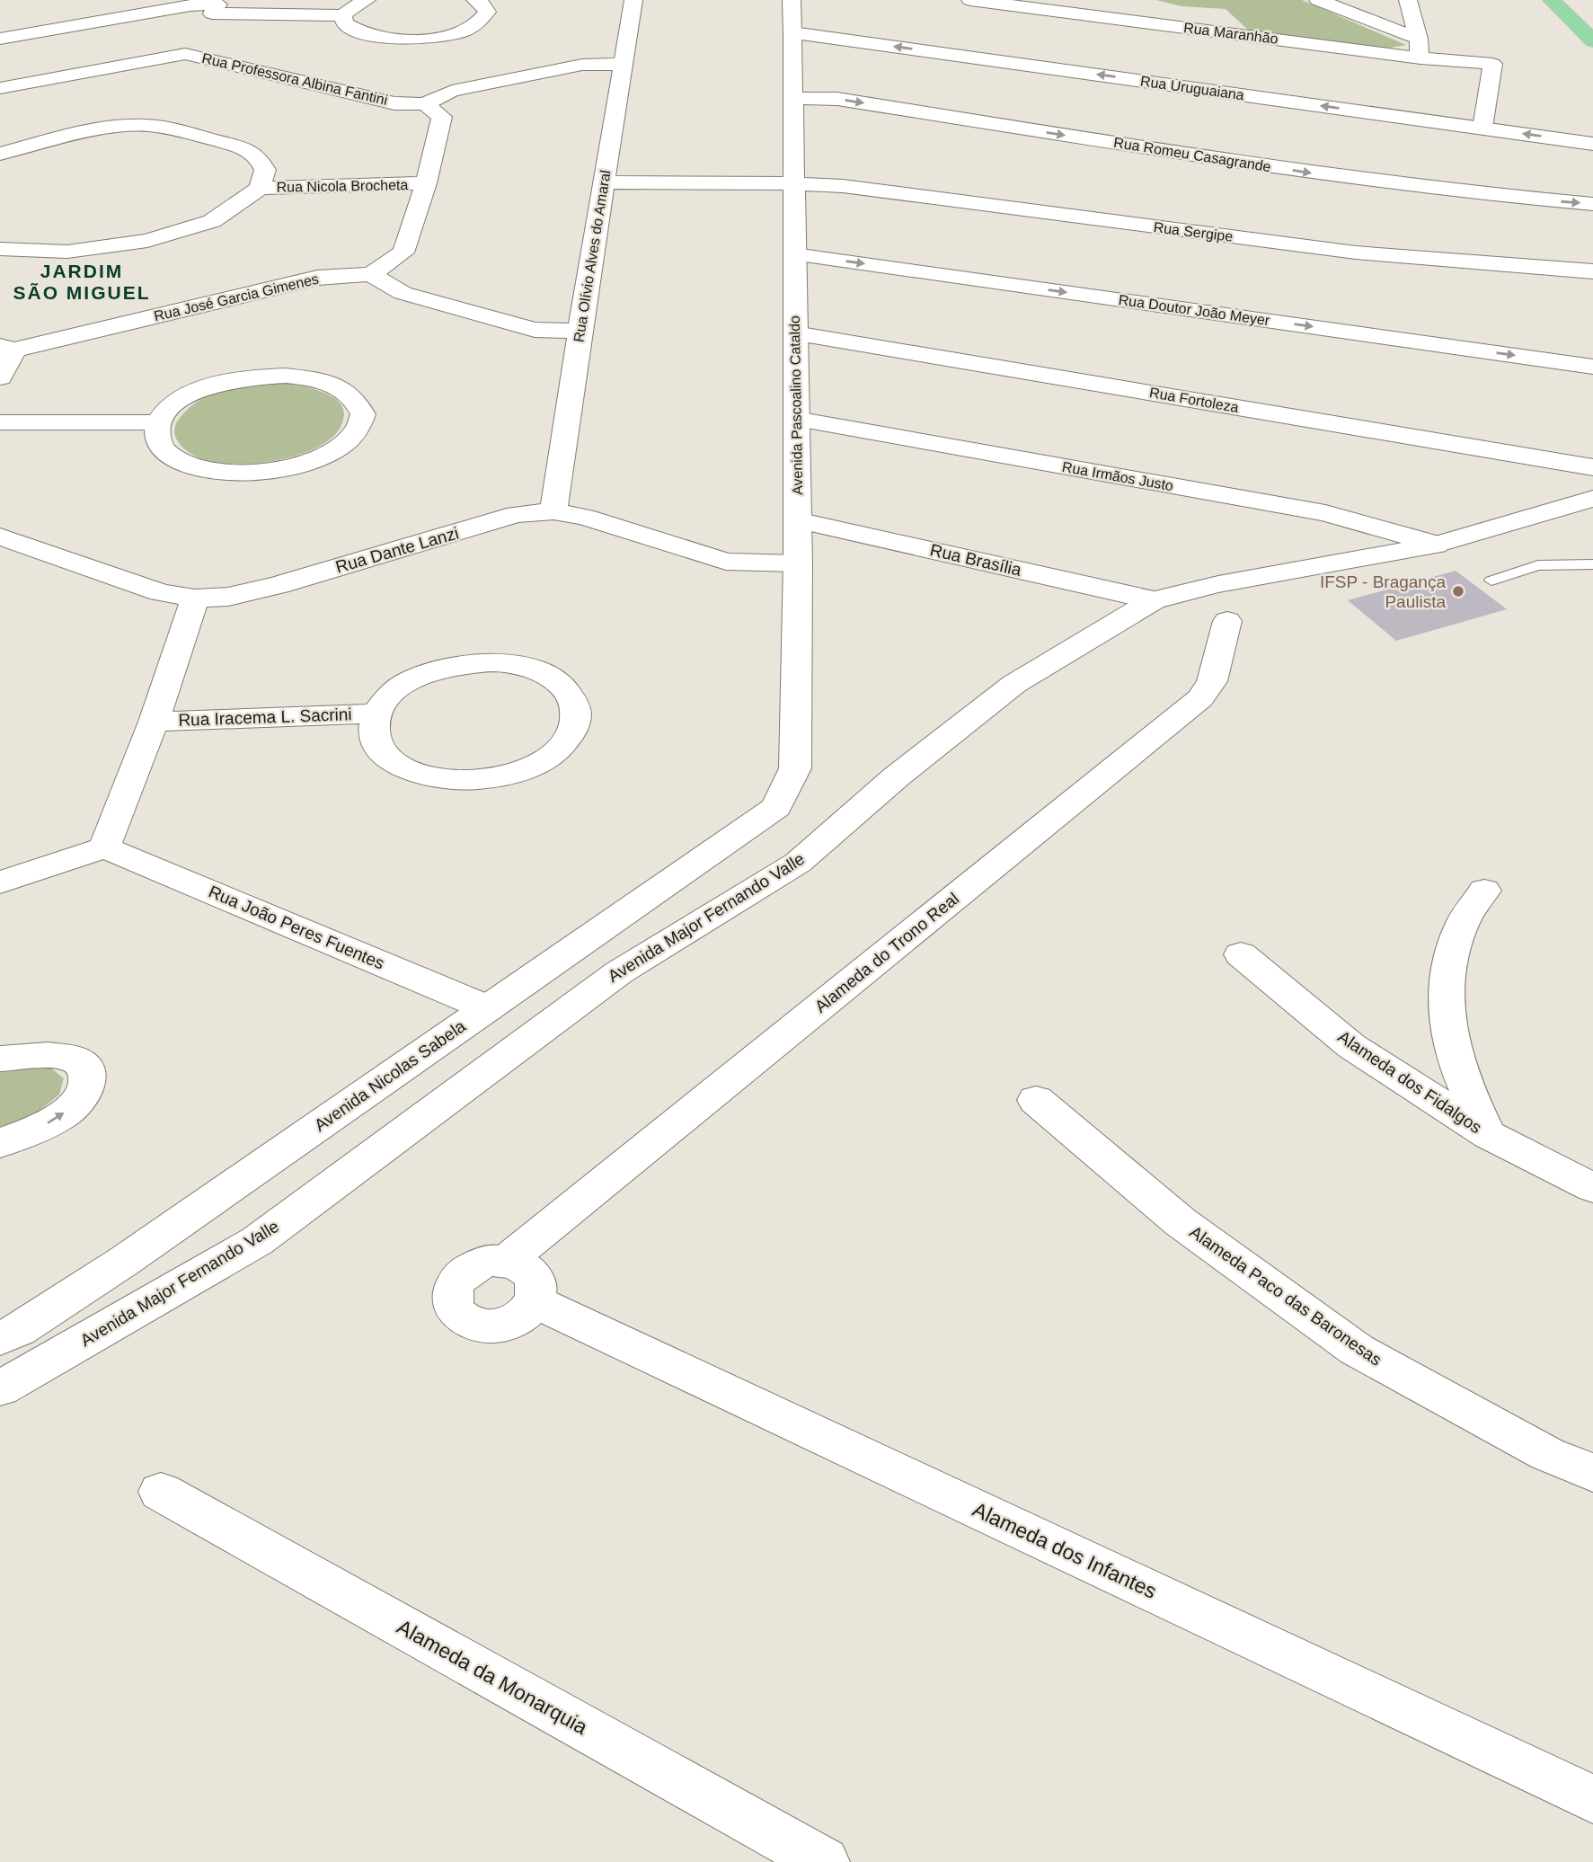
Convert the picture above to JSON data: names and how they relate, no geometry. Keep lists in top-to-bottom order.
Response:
{
  "streets": {
    "street": [
      "Rua Maranhão",
      "Rua Professora Albina Fantini",
      "Rua Uruguaiana",
      "Rua Romeu Casagrande",
      "Rua Nicola Brocheta",
      "Rua Sergipe",
      "Rua Olívio Alves do Amaral",
      "Rua José Garcia Gimenes",
      "Rua Doutor João Meyer",
      "Rua Fortoleza",
      "Avenida Pascoalino Cataldo",
      "Rua Irmãos Justo",
      "Rua Dante Lanzi",
      "Rua Brasília",
      "Rua Iracema L. Sacrini",
      "Avenida Major Fernando Valle",
      "Rua João Peres Fuentes",
      "Alameda do Trono Real",
      "Avenida Nicolas Sabela",
      "Alameda dos Fidalgos",
      "Alameda Paco das Baronesas",
      "Alameda dos Infantes",
      "Alameda da Monarquia"
    ]
  },
  "crossings": [
    ["Rua Maranhão", "Rua Uruguaiana"],
    ["Rua Professora Albina Fantini", "Rua Olívio Alves do Amaral"],
    ["Rua Uruguaiana", "Avenida Pascoalino Cataldo"],
    ["Rua Romeu Casagrande", "Avenida Pascoalino Cataldo"],
    ["Rua Sergipe", "Rua Olívio Alves do Amaral"],
    ["Rua Sergipe", "Avenida Pascoalino Cataldo"],
    ["Rua Olívio Alves do Amaral", "Rua Dante Lanzi"],
    ["Rua Doutor João Meyer", "Avenida Pascoalino Cataldo"],
    ["Rua Fortoleza", "Avenida Pascoalino Cataldo"],
    ["Avenida Pascoalino Cataldo", "Rua Irmãos Justo"],
    ["Avenida Pascoalino Cataldo", "Rua Dante Lanzi"],
    ["Avenida Pascoalino Cataldo", "Rua Brasília"],
    ["Avenida Pascoalino Cataldo", "Avenida Nicolas Sabela"],
    ["Rua Irmãos Justo", "Avenida Major Fernando Valle"],
    ["Rua Brasília", "Avenida Major Fernando Valle"],
    ["Rua João Peres Fuentes", "Avenida Nicolas Sabela"],
    ["Alameda do Trono Real", "Alameda dos Infantes"]
  ],
  "one_way": ["Rua Uruguaiana", "Rua Romeu Casagrande", "Rua Doutor João Meyer"],
  "districts": ["JARDIM SÃO MIGUEL"],
  "places": ["IFSP - Bragança Paulista"]
}
